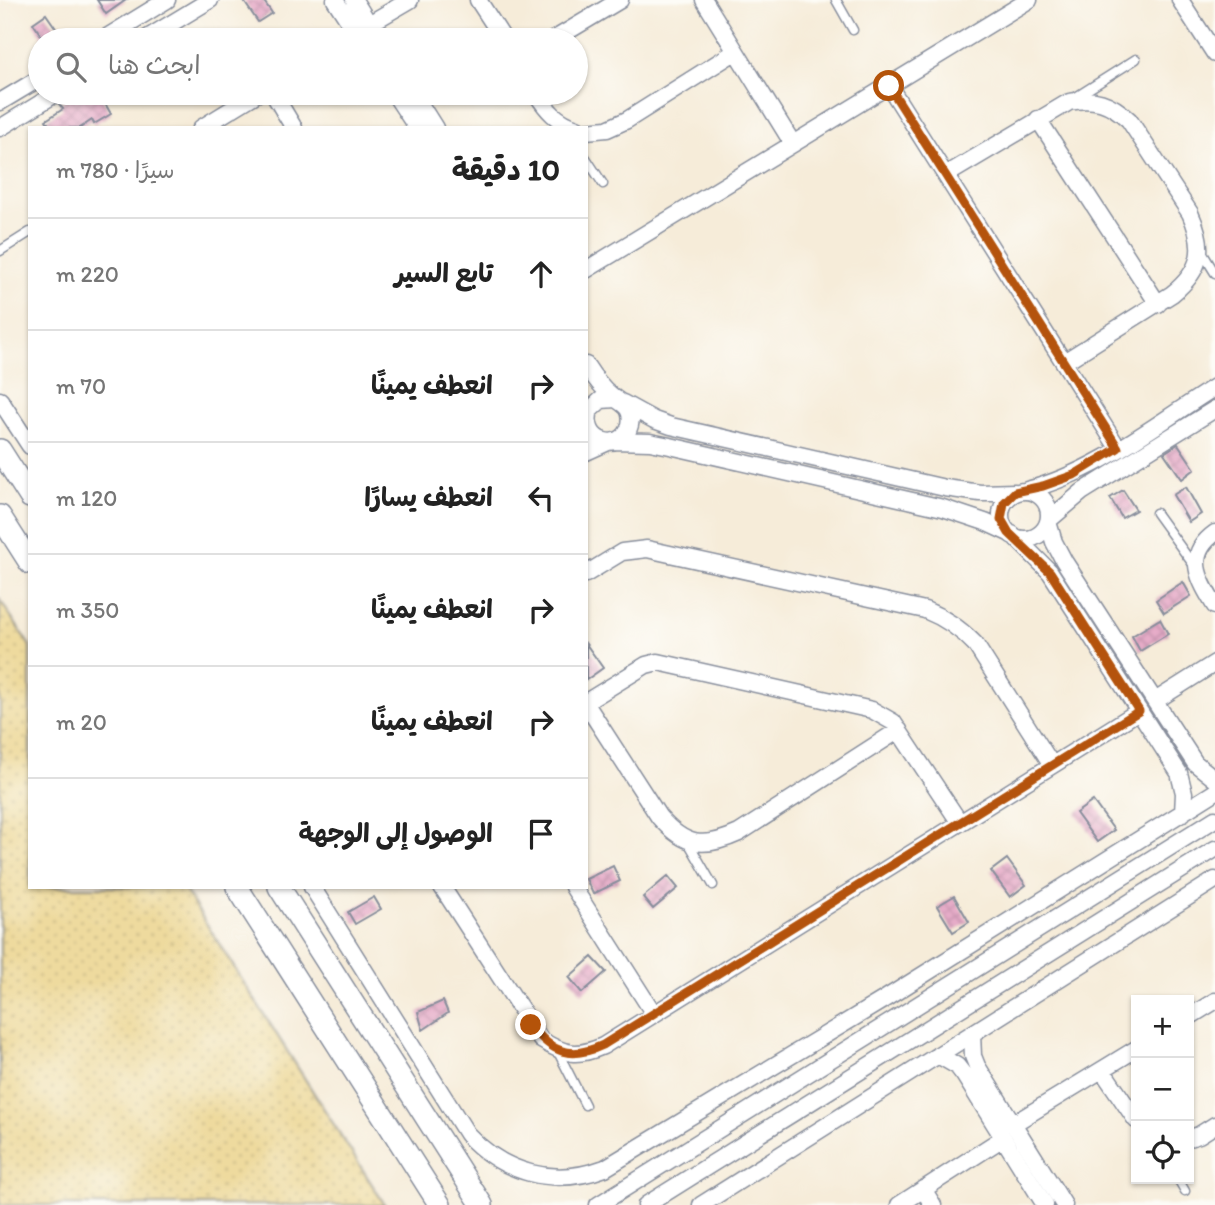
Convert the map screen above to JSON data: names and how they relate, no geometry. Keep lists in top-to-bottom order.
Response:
{
  "page": {
    "search": "ابحث هنا",
    "heading": ["10 دقيقة", "سيرًا · 780 m"],
    "list": [
      ["تابع السير", "220 m"],
      ["انعطف يمينًا", "70 m"],
      ["انعطف يسارًا", "120 m"],
      ["انعطف يمينًا", "350 m"],
      ["انعطف يمينًا", "20 m"],
      "الوصول إلى الوجهة"
    ],
    "map_buttons": ["+", "−"]
  }
}
